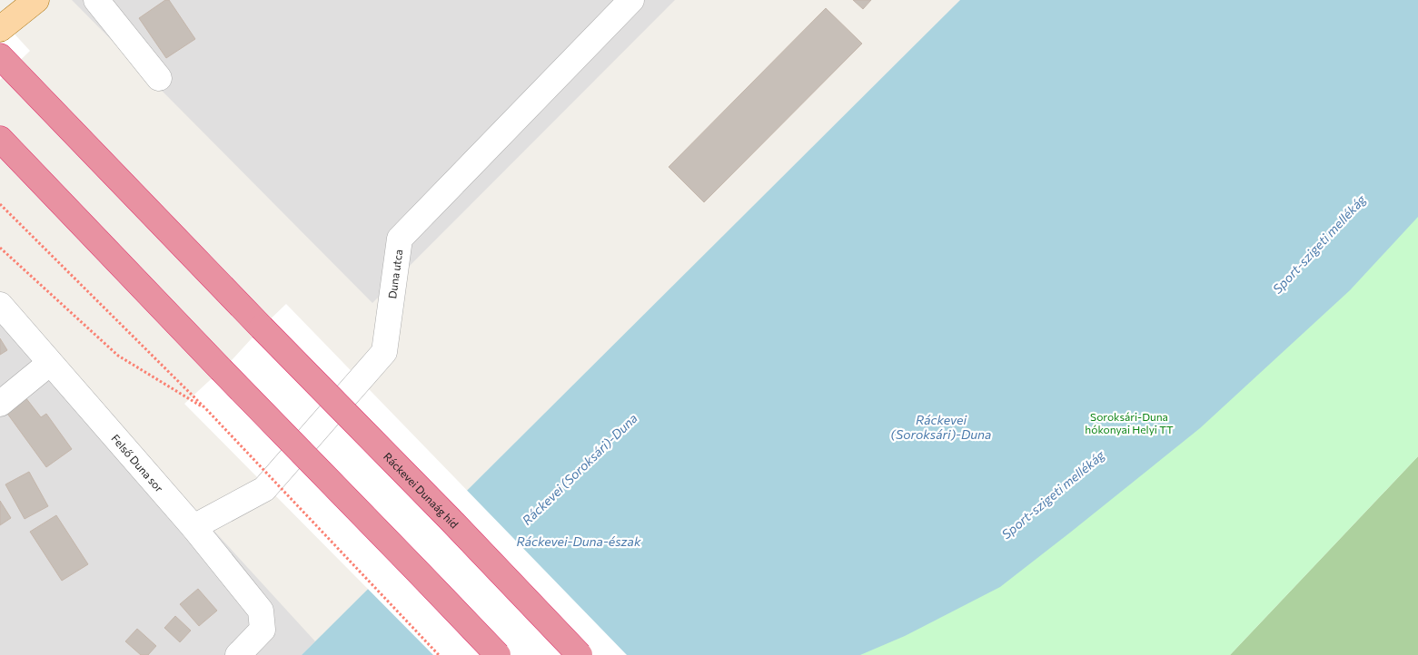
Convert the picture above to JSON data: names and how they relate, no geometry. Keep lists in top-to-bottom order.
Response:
{
  "streets": {
    "highway": ["Ráckevei Dunaág híd"],
    "street": ["Duna utca", "Felső Duna sor"]
  },
  "crossings": [
    ["Duna utca", "Felső Duna sor"]
  ],
  "water": ["Sport-szigeti mellékág", "Ráckevei (Soroksári)-Duna", "Ráckevei-Duna-észak"],
  "parks": ["Soroksári-Duna hókonyai Helyi TT"]
}
